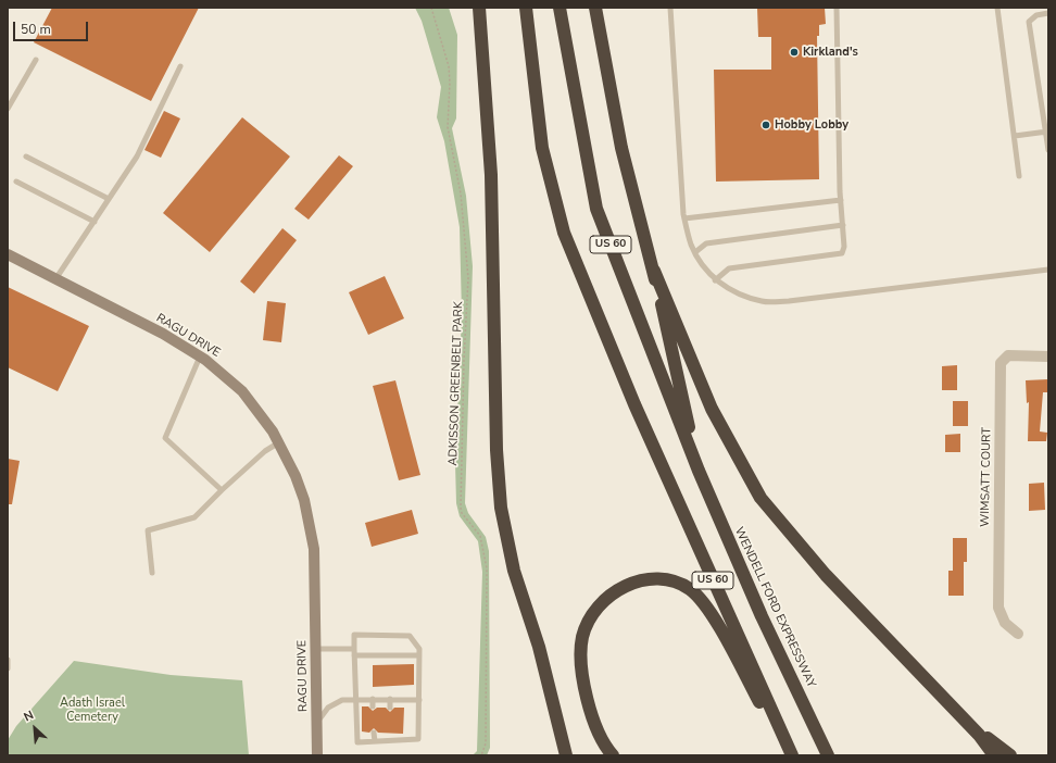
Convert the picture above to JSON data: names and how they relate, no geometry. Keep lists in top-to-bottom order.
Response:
{
  "streets": {
    "highway": ["US 60", "WENDELL FORD EXPRESSWAY"],
    "street": ["RAGU DRIVE", "WIMSATT COURT"],
    "path": ["ADKISSON GREENBELT PARK"]
  },
  "crossings": [
    ["US 60", "WENDELL FORD EXPRESSWAY"]
  ],
  "parks": ["Adath Israel Cemetery"],
  "places": ["Kirkland's", "Hobby Lobby"],
  "scale_bar": "50 m",
  "north": "top left"
}
